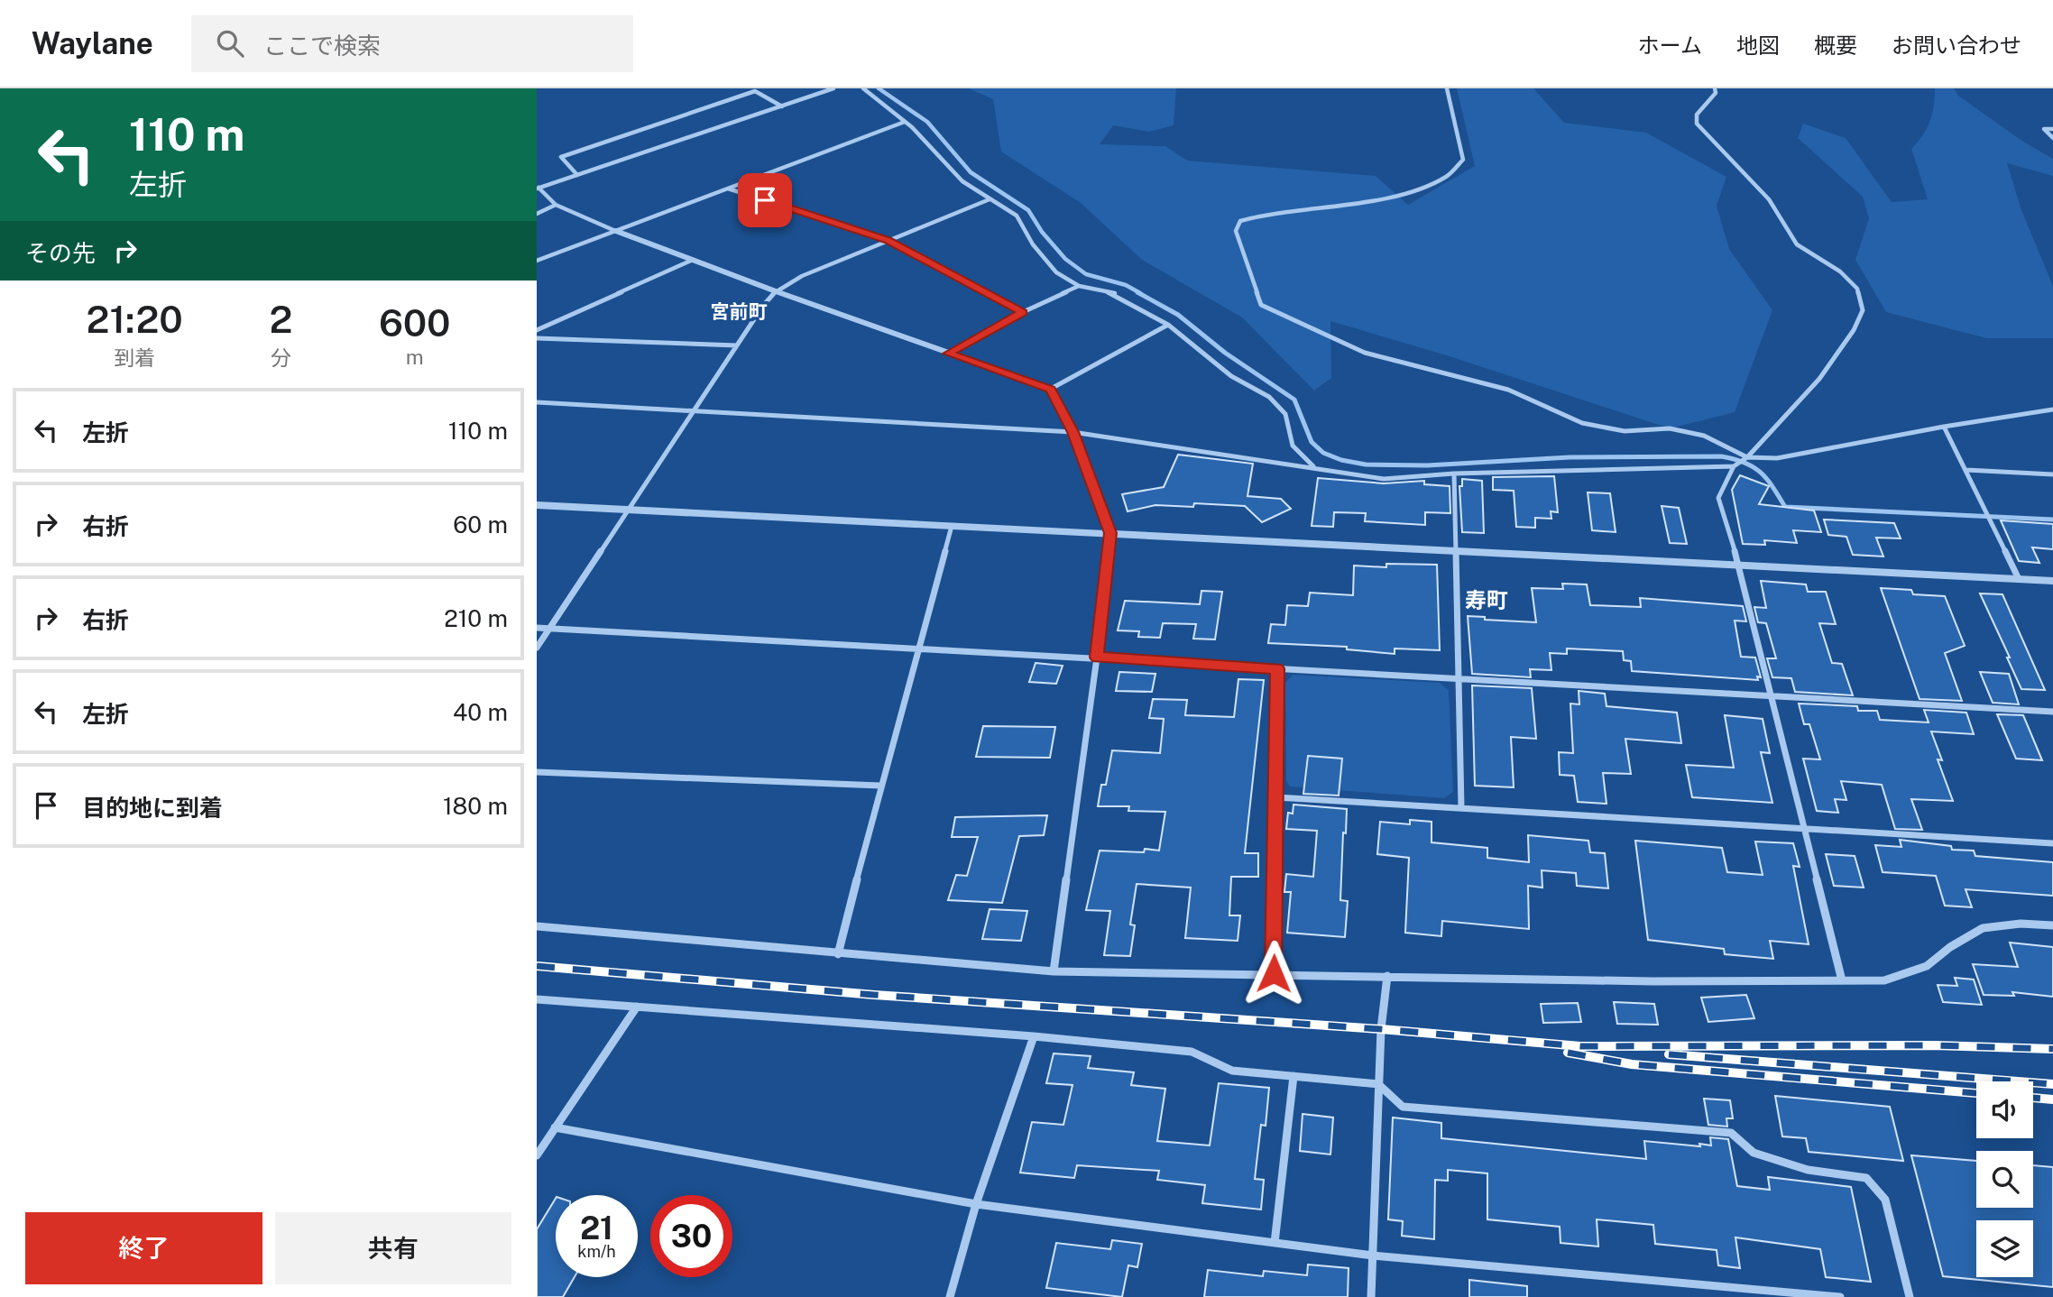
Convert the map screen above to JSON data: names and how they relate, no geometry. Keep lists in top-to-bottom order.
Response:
{
  "districts": ["宮前町", "寿町"],
  "page": {
    "header": "Waylane",
    "search": "ここで検索",
    "nav": [
      "ホーム",
      "地図",
      "概要",
      "お問い合わせ"
    ],
    "turn": ["110 m", "左折"],
    "then": "その先",
    "eta": [
      "21:20",
      "到着",
      "2",
      "分",
      "600",
      "m"
    ],
    "list": [
      {
        "name": "左折",
        "value": "110 m"
      },
      {
        "name": "右折",
        "value": "60 m"
      },
      {
        "name": "右折",
        "value": "210 m"
      },
      {
        "name": "左折",
        "value": "40 m"
      },
      {
        "name": "目的地に到着",
        "value": "180 m"
      }
    ],
    "speed": "21 km/h",
    "limit": "30",
    "buttons": ["終了", "共有"]
  }
}
